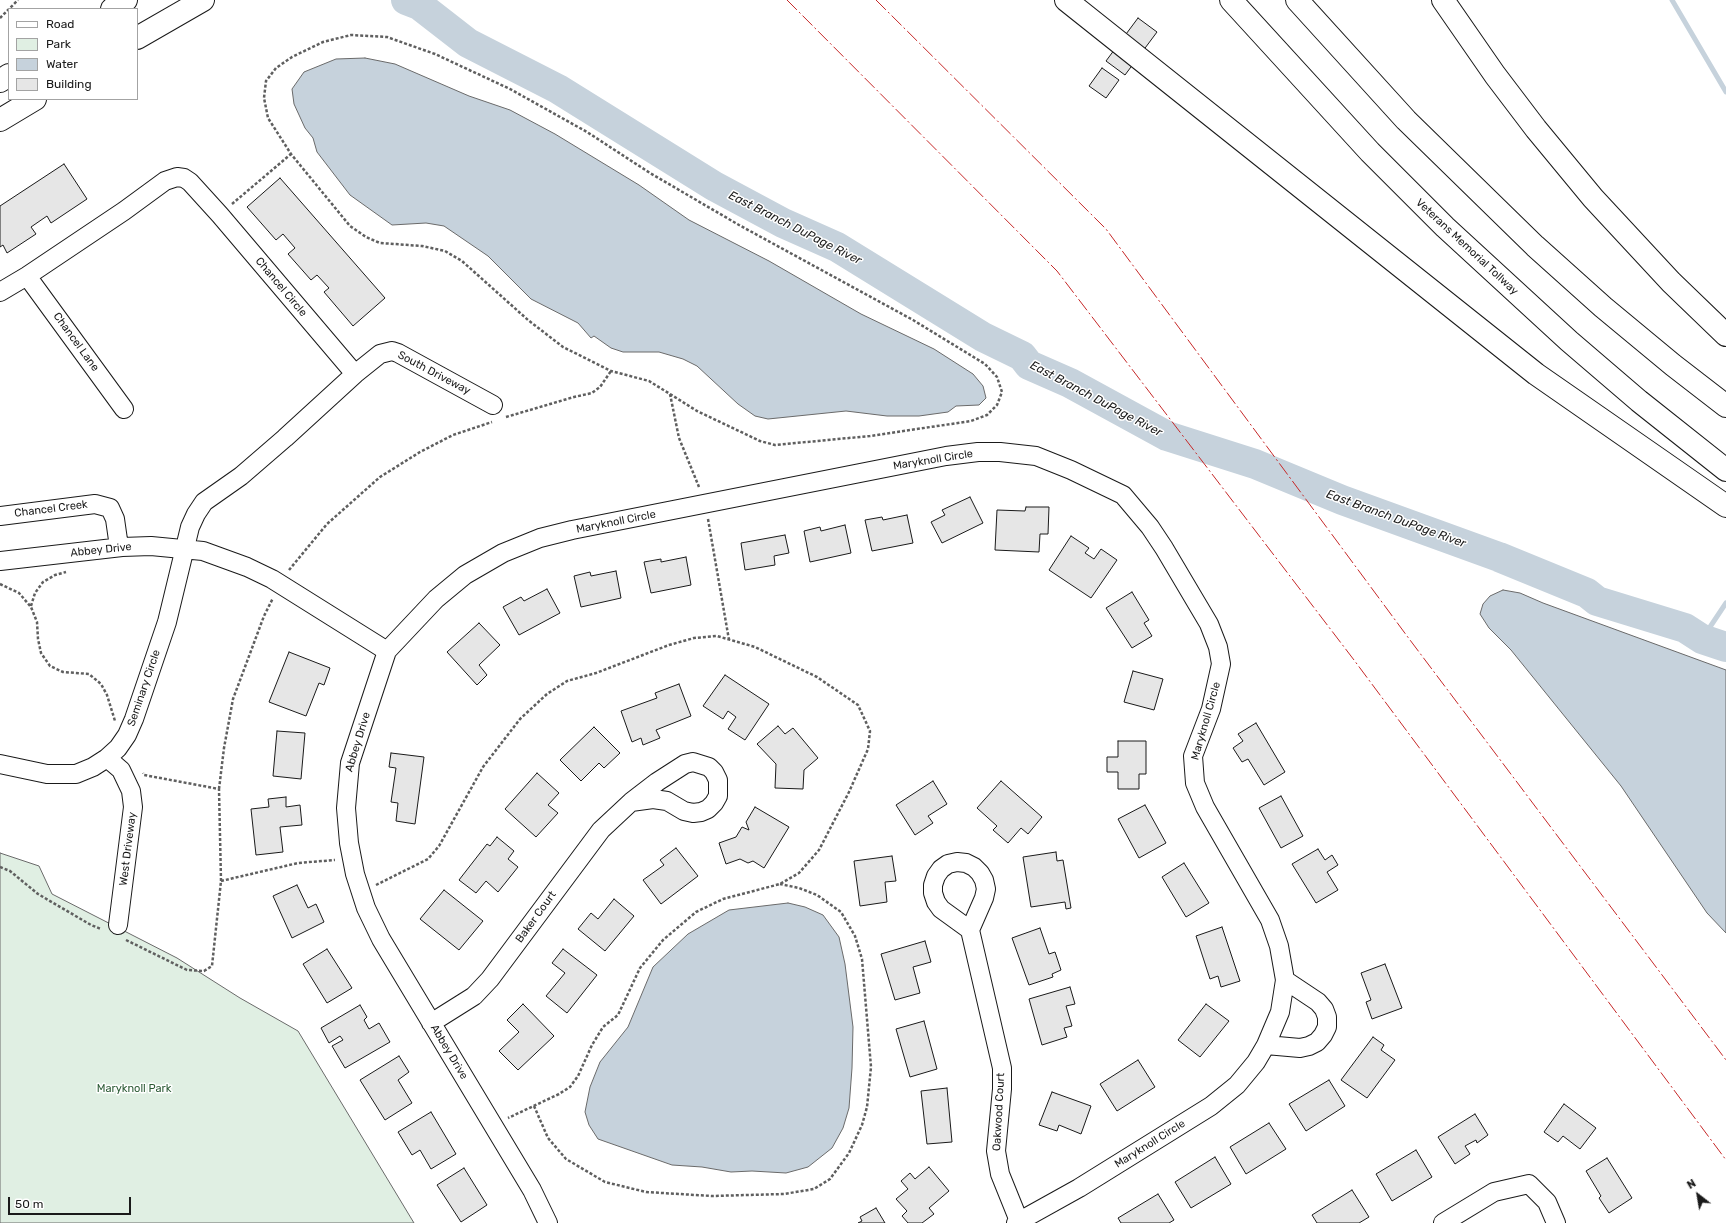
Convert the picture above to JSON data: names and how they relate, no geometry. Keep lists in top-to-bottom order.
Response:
{
  "streets": {
    "main road": ["Veterans Memorial Tollway"],
    "street": [
      "Chancel Circle",
      "Chancel Lane",
      "South Driveway",
      "Maryknoll Circle",
      "Chancel Creek",
      "Abbey Drive",
      "Seminary Circle",
      "West Driveway",
      "Baker Court",
      "Oakwood Court"
    ]
  },
  "crossings": [
    ["Chancel Circle", "Chancel Lane"],
    ["Chancel Circle", "South Driveway"],
    ["Maryknoll Circle", "Abbey Drive"],
    ["Maryknoll Circle", "Oakwood Court"],
    ["Chancel Creek", "Abbey Drive"],
    ["Abbey Drive", "Seminary Circle"],
    ["Abbey Drive", "Baker Court"],
    ["Seminary Circle", "West Driveway"]
  ],
  "water": ["East Branch DuPage River"],
  "parks": ["Maryknoll Park"],
  "legend": [
    "Road",
    "Park",
    "Water",
    "Building"
  ],
  "scale_bar": "50 m",
  "north": "top left"
}
